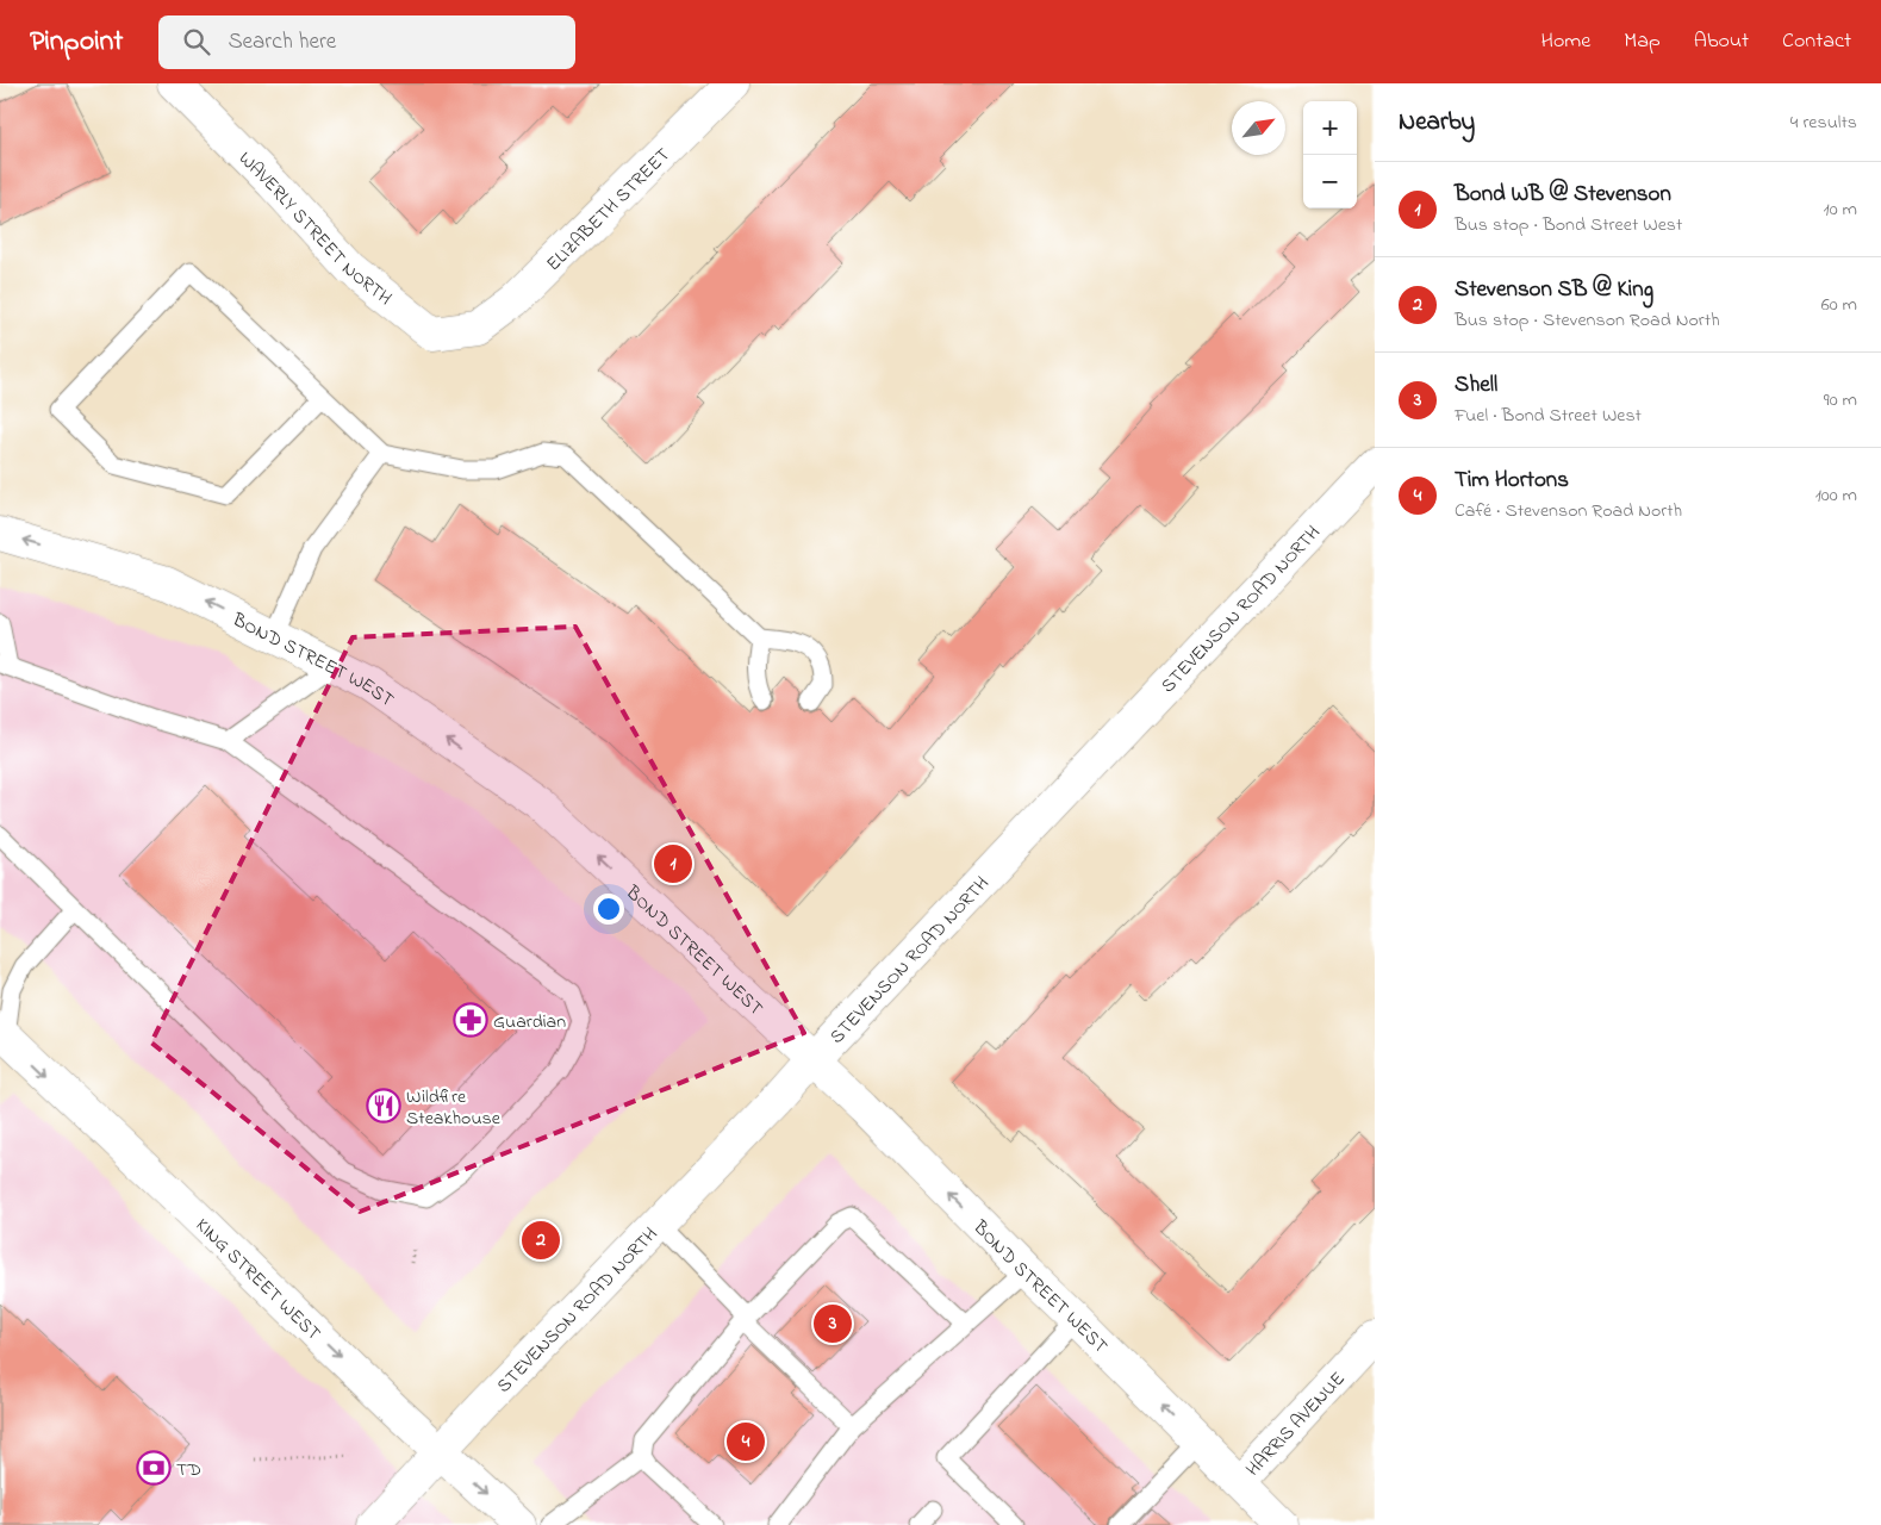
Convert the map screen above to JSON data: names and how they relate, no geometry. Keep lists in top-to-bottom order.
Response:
{
  "streets": {
    "main road": [
      "ELIZABETH STREET",
      "WAVERLY STREET NORTH",
      "STEVENSON ROAD NORTH",
      "BOND STREET WEST",
      "KING STREET WEST",
      "HARRIS AVENUE"
    ]
  },
  "crossings": [
    ["ELIZABETH STREET", "WAVERLY STREET NORTH"],
    ["STEVENSON ROAD NORTH", "BOND STREET WEST"],
    ["STEVENSON ROAD NORTH", "KING STREET WEST"],
    ["BOND STREET WEST", "HARRIS AVENUE"]
  ],
  "one_way": ["BOND STREET WEST", "KING STREET WEST"],
  "places": {
    "pharmacy": ["Guardian"],
    "restaurant": ["Wildfire Steakhouse"],
    "bank": ["TD"]
  },
  "north": "top right",
  "page": {
    "header": "Pinpoint",
    "search": "Search here",
    "nav": [
      "Home",
      "Map",
      "About",
      "Contact"
    ],
    "heading": ["Nearby", "4 results"],
    "map_buttons": ["+", "−"],
    "list": [
      {
        "mark": "1",
        "name": "Bond WB @ Stevenson",
        "note": "Bus stop · Bond Street West",
        "value": "10 m"
      },
      {
        "mark": "2",
        "name": "Stevenson SB @ King",
        "note": "Bus stop · Stevenson Road North",
        "value": "60 m"
      },
      {
        "mark": "3",
        "name": "Shell",
        "note": "Fuel · Bond Street West",
        "value": "90 m"
      },
      {
        "mark": "4",
        "name": "Tim Hortons",
        "note": "Café · Stevenson Road North",
        "value": "100 m"
      }
    ],
    "pins": [
      "1",
      "2",
      "3",
      "4"
    ]
  }
}
